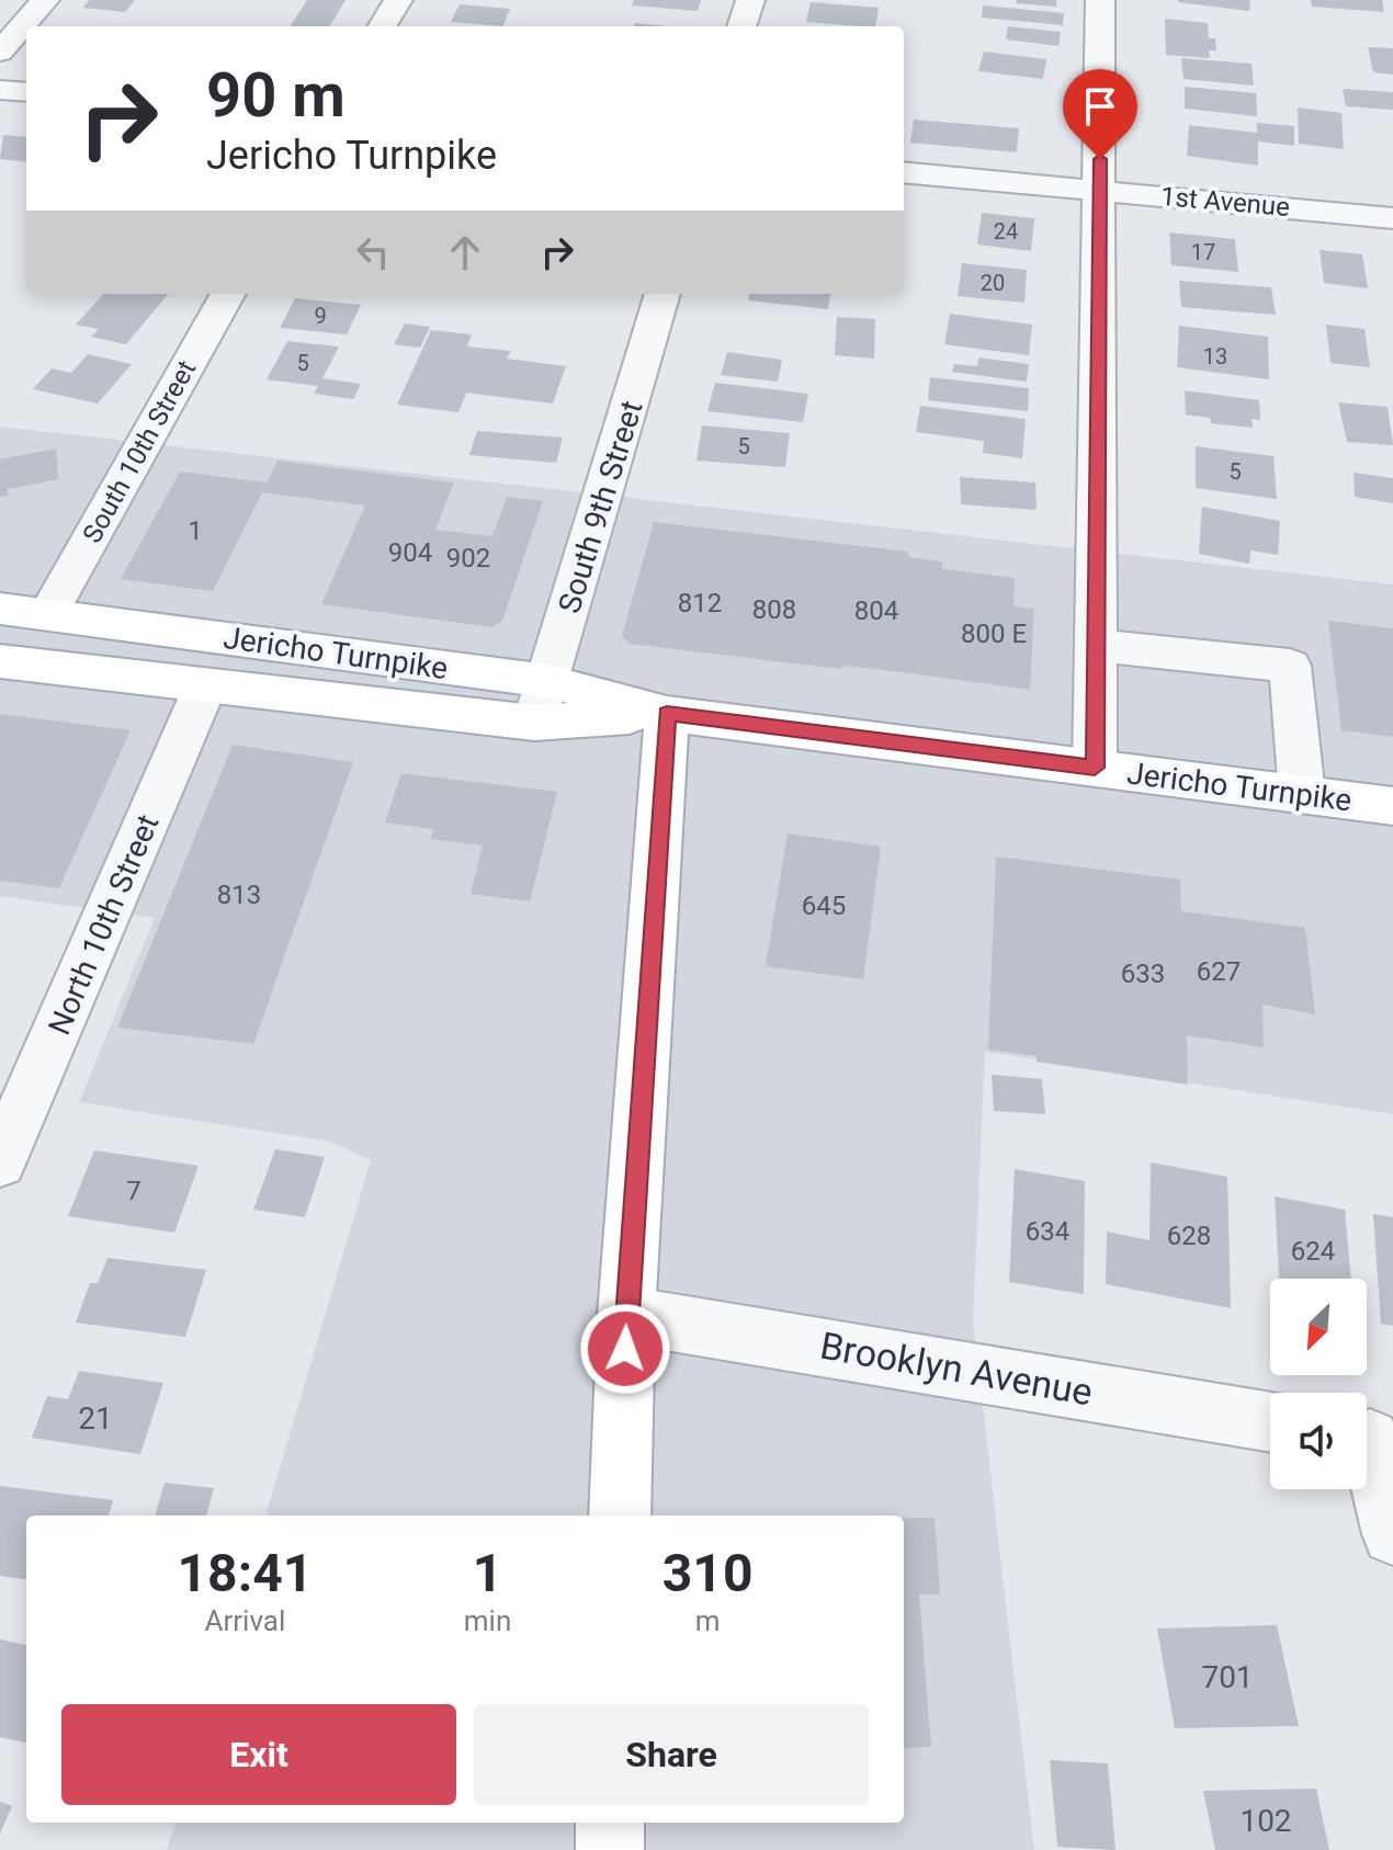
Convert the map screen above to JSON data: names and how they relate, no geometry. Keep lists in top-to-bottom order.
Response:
{
  "streets": {
    "main road": ["Jericho Turnpike"],
    "street": [
      "1st Avenue",
      "South 10th Street",
      "South 9th Street",
      "North 10th Street",
      "Brooklyn Avenue"
    ]
  },
  "crossings": [
    ["South 10th Street", "Jericho Turnpike"],
    ["South 9th Street", "Jericho Turnpike"],
    ["Jericho Turnpike", "North 10th Street"]
  ],
  "house_numbers": [
    "24",
    "17",
    "20",
    "9",
    "13",
    "5",
    "5",
    "5",
    "1",
    "904",
    "902",
    "812",
    "808",
    "804",
    "800 E",
    "813",
    "645",
    "627",
    "633",
    "7",
    "634",
    "628",
    "624",
    "21",
    "701",
    "102"
  ],
  "north": "bottom left",
  "page": {
    "turn": ["90 m", "Jericho Turnpike"],
    "eta": [
      "18:41",
      "Arrival",
      "1",
      "min",
      "310",
      "m"
    ],
    "buttons": ["Exit", "Share"]
  }
}
